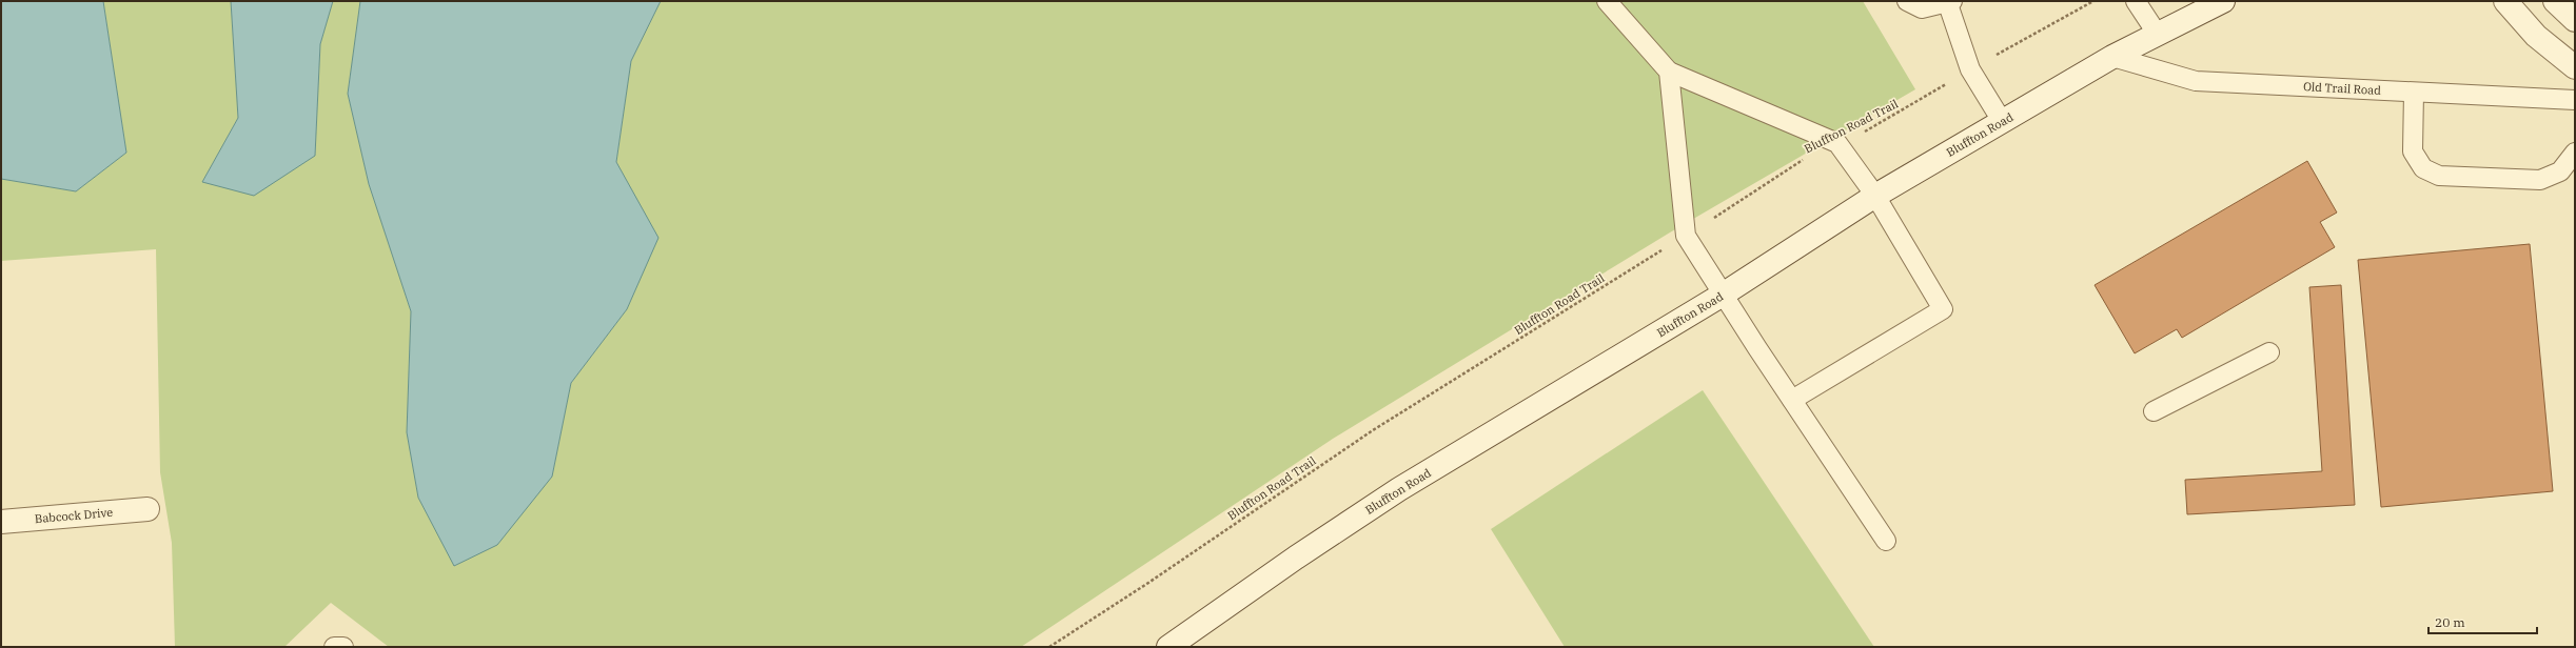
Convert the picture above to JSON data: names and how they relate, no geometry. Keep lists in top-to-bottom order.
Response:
{
  "streets": {
    "main road": ["Bluffton Road", "Babcock Drive"],
    "lane": ["Old Trail Road"],
    "path": ["Bluffton Road Trail"]
  },
  "crossings": [
    ["Old Trail Road", "Bluffton Road"]
  ],
  "scale_bar": "20 m"
}
